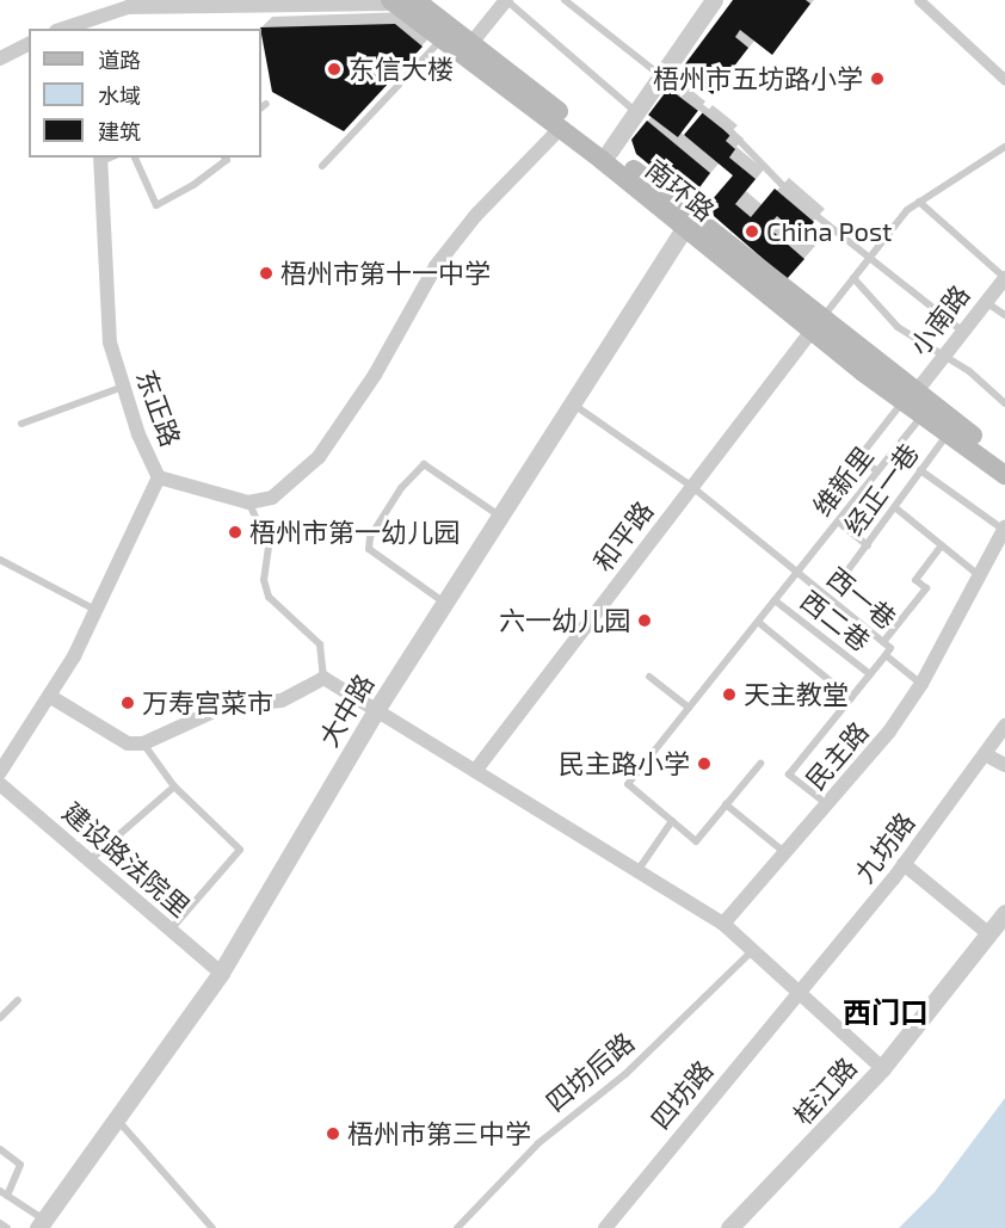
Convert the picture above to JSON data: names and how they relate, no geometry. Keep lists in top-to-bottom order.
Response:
{
  "streets": {
    "main road": ["南环路"],
    "street": [
      "小南路",
      "东正路",
      "和平路",
      "大中路",
      "民主路",
      "九坊路",
      "建设路法院里",
      "桂江路",
      "四坊路"
    ],
    "lane": [
      "维新里",
      "经正一巷",
      "西一巷",
      "西二巷",
      "四坊后路"
    ]
  },
  "crossings": [
    ["南环路", "小南路"],
    ["南环路", "维新里"],
    ["南环路", "经正一巷"],
    ["南环路", "和平路"],
    ["南环路", "大中路"],
    ["维新里", "西一巷"],
    ["维新里", "西二巷"],
    ["和平路", "西一巷"],
    ["西一巷", "大中路"],
    ["西一巷", "民主路"],
    ["大中路", "建设路法院里"],
    ["九坊路", "四坊路"]
  ],
  "districts": ["西门口"],
  "places": [
    "东信大楼",
    "梧州市五坊路小学",
    "China Post",
    "梧州市第十一中学",
    "梧州市第一幼儿园",
    "六一幼儿园",
    "天主教堂",
    "万寿宫菜市",
    "民主路小学",
    "梧州市第三中学"
  ],
  "legend": ["道路", "水域", "建筑"]
}
